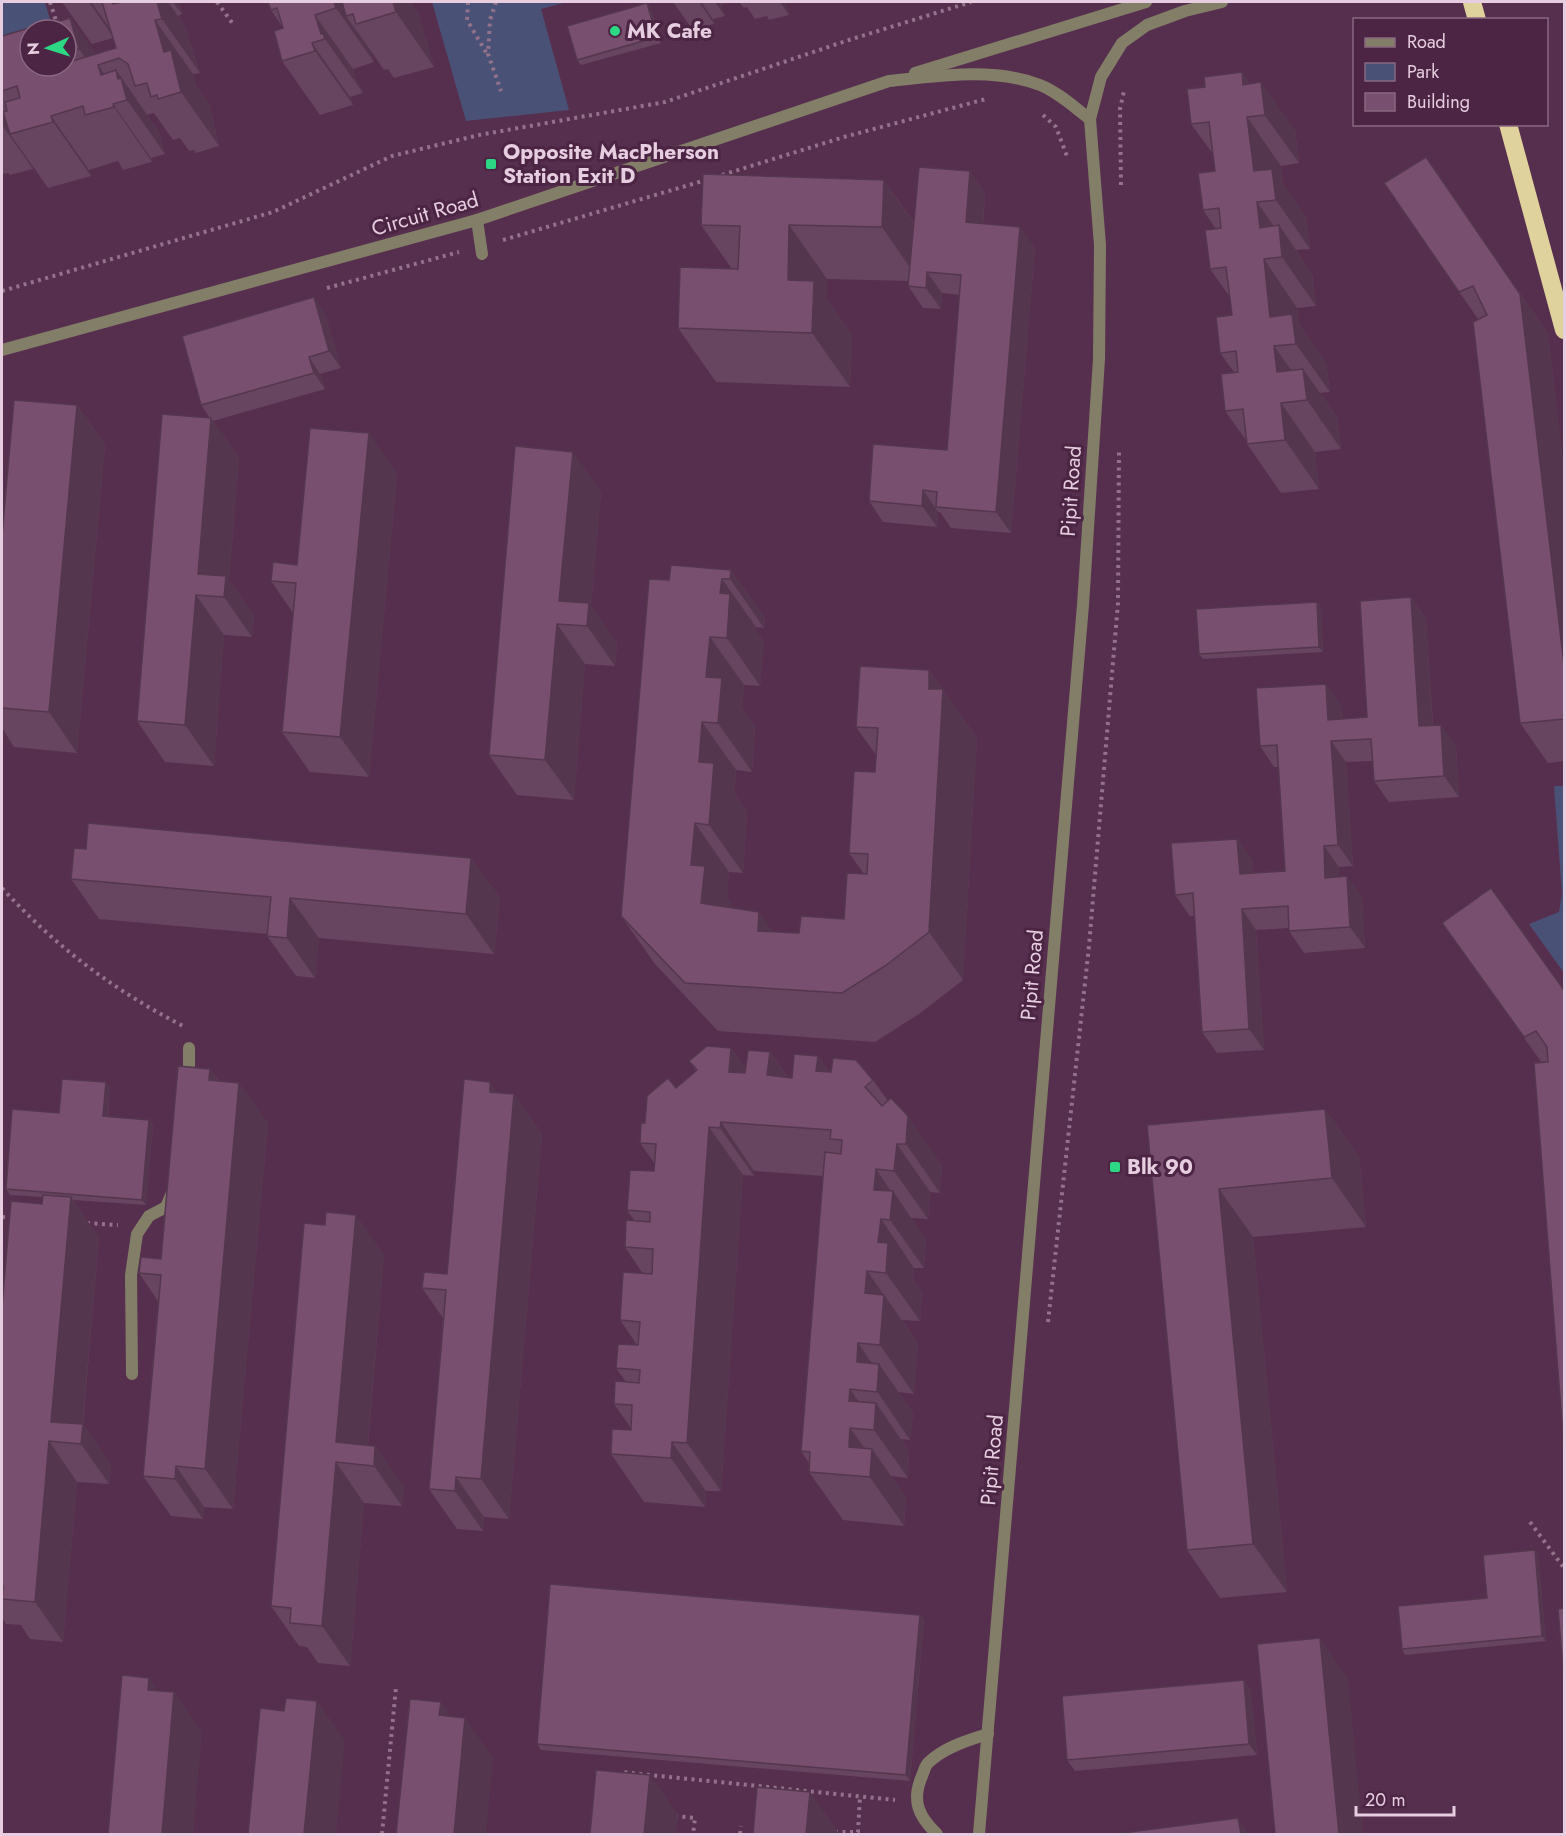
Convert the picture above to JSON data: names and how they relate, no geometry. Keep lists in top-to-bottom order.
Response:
{
  "streets": {
    "street": ["Circuit Road", "Pipit Road"]
  },
  "crossings": [
    ["Circuit Road", "Pipit Road"]
  ],
  "places": {
    "other": ["MK Cafe"],
    "transit": ["Opposite MacPherson Station Exit D", "Blk 90"]
  },
  "legend": ["Road", "Park", "Building"],
  "scale_bar": "20 m",
  "north": "left"
}
